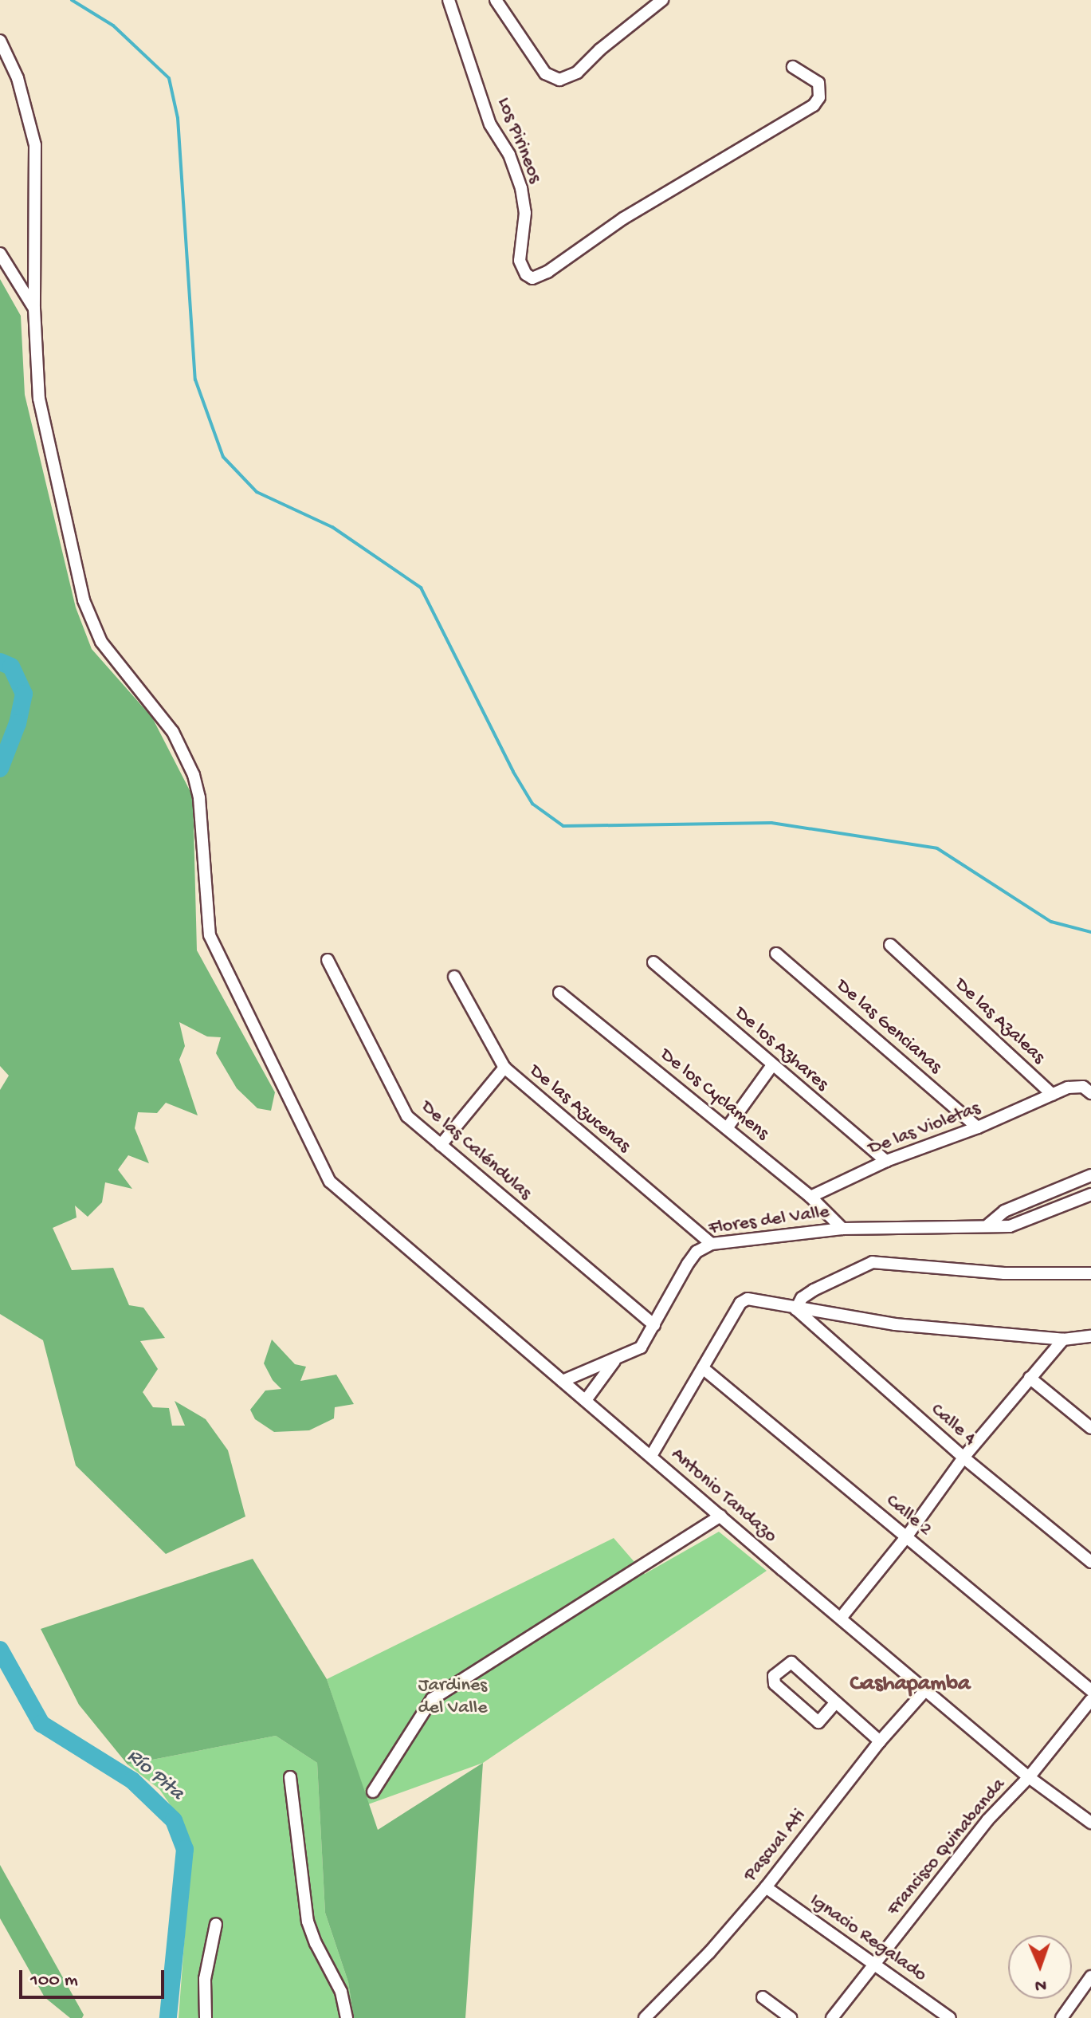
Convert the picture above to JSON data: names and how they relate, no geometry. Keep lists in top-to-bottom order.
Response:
{
  "streets": {
    "street": [
      "Los Pirineos",
      "De las Azaleas",
      "De las Gencianas",
      "De los Azhares",
      "De los Cyclamens",
      "De las Azucenas",
      "De las Violetas",
      "De las Caléndulas",
      "Flores del Valle",
      "Calle 4",
      "Antonio Tandazo",
      "Calle 2",
      "Pascual Ati",
      "Francisco Quinabanda",
      "Ignacio Regalado"
    ]
  },
  "crossings": [
    ["De las Azaleas", "De las Violetas"],
    ["De las Gencianas", "De las Violetas"],
    ["De los Azhares", "De las Violetas"],
    ["De los Cyclamens", "De las Violetas"],
    ["De los Cyclamens", "Flores del Valle"],
    ["De las Azucenas", "Flores del Valle"],
    ["De las Caléndulas", "Flores del Valle"],
    ["Flores del Valle", "Antonio Tandazo"],
    ["Antonio Tandazo", "Pascual Ati"],
    ["Antonio Tandazo", "Francisco Quinabanda"],
    ["Pascual Ati", "Ignacio Regalado"],
    ["Francisco Quinabanda", "Ignacio Regalado"]
  ],
  "districts": ["Cashapamba"],
  "water": ["Río Pita"],
  "parks": ["Jardines del Valle"],
  "scale_bar": "100 m",
  "north": "bottom"
}
